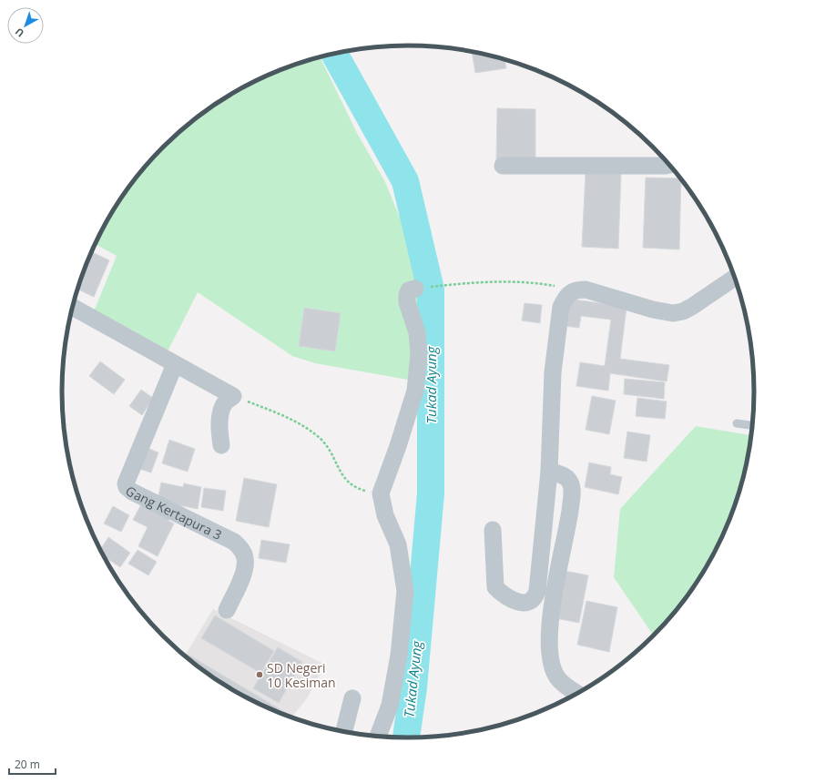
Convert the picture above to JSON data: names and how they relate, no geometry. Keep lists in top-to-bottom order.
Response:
{
  "streets": {
    "street": ["Gang Kertapura 3"]
  },
  "water": ["Tukad Ayung"],
  "places": ["SD Negeri 10 Kesiman"],
  "scale_bar": "20 m",
  "north": "bottom left"
}
